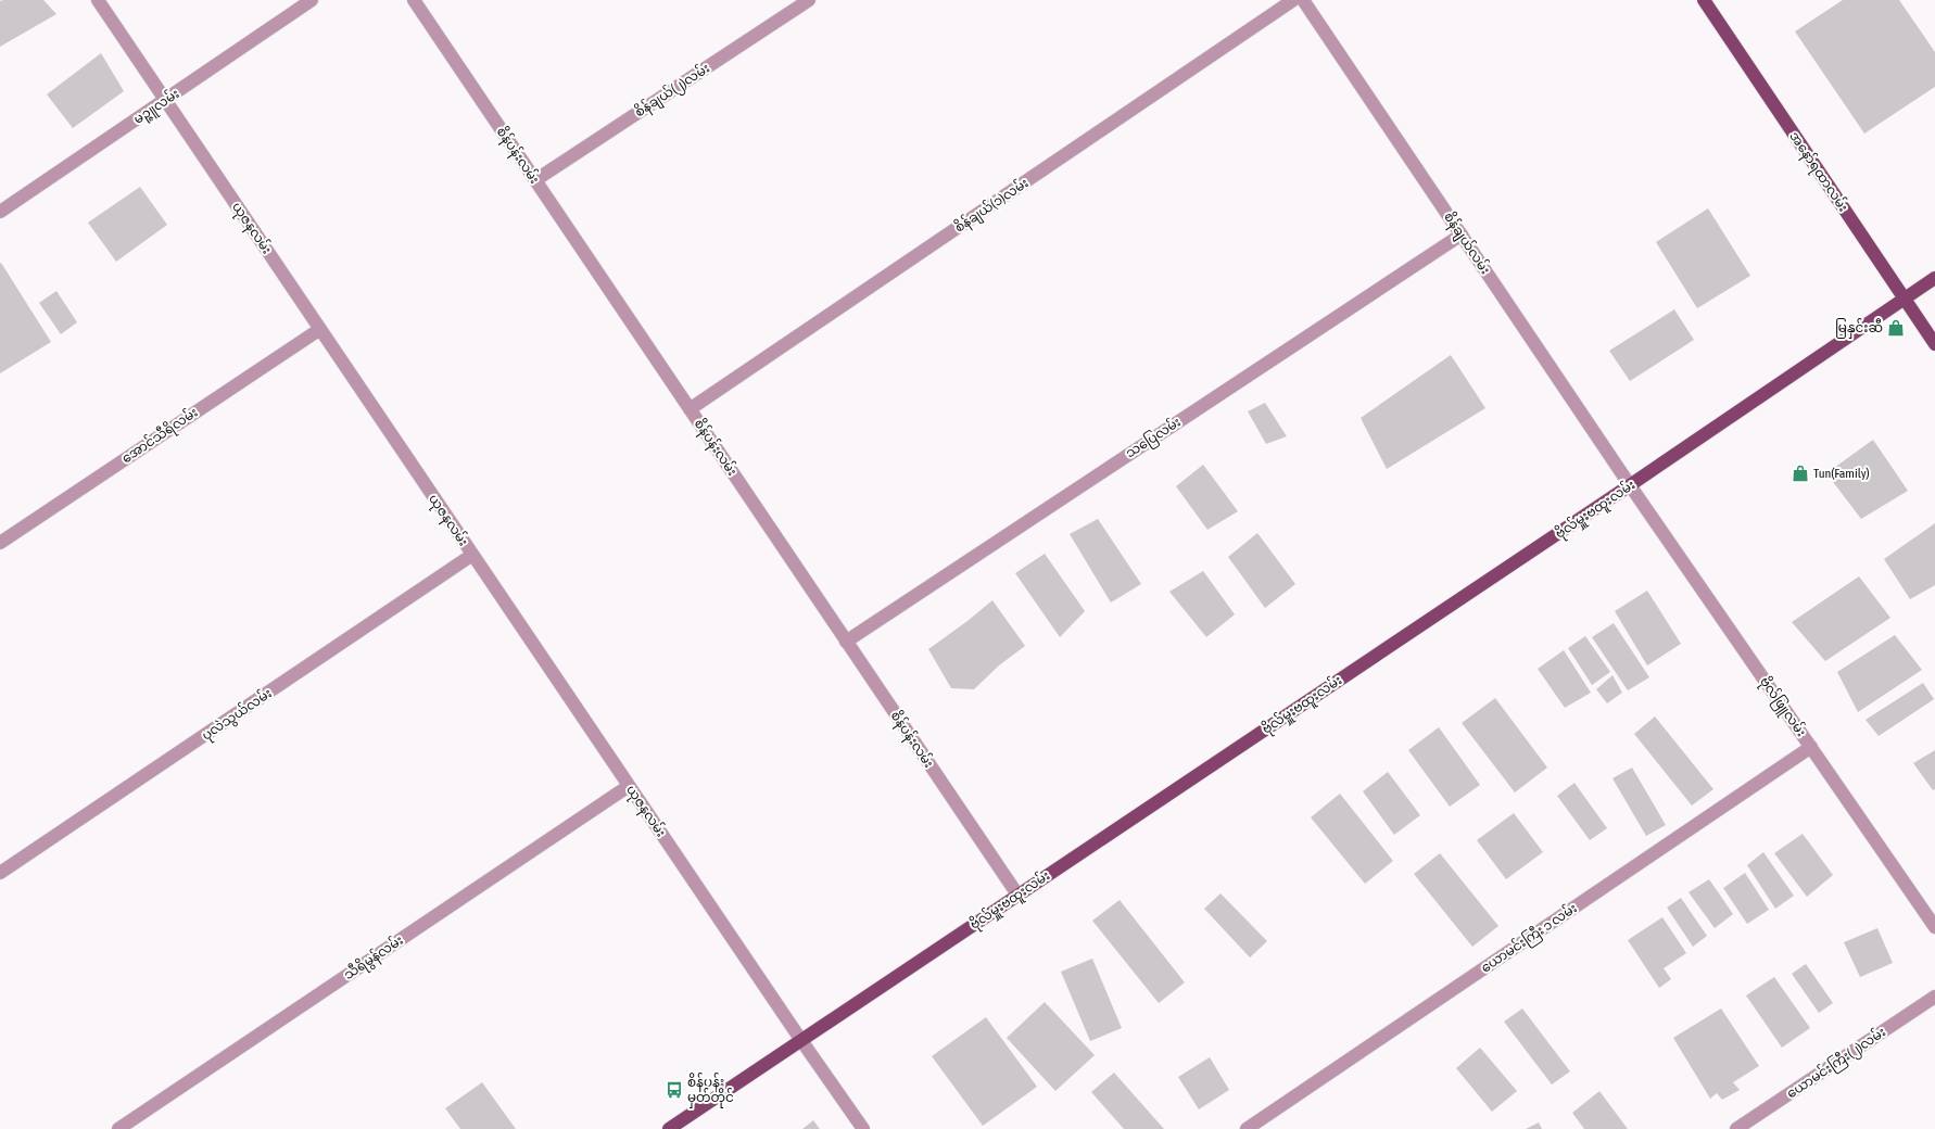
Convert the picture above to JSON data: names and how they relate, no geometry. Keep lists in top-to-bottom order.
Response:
{
  "streets": {
    "main road": ["အနော်ရထာလမ်း", "ဗိုလ်မှူးဗထူးလမ်း"],
    "street": [
      "စိန်ချယ်(၂)လမ်း",
      "မဉ္ဇူလမ်း",
      "စိန်ပန်းလမ်း",
      "စိန်ချယ်(၁)လမ်း",
      "ယုဇနလမ်း",
      "စိန်ချယ်လမ်း",
      "အောင်သီရိလမ်း",
      "သပြေလမ်း",
      "ဗိုလ်ဖြူလမ်း",
      "ပုလဲသွယ်လမ်း",
      "ယောမင်းကြီး ၁ လမ်း",
      "သီရိမွန်လမ်း",
      "ယောမင်းကြီး(၂)လမ်း"
    ]
  },
  "crossings": [
    ["စိန်ချယ်(၂)လမ်း", "စိန်ပန်းလမ်း"],
    ["မဉ္ဇူလမ်း", "ယုဇနလမ်း"],
    ["စိန်ပန်းလမ်း", "စိန်ချယ်(၁)လမ်း"],
    ["စိန်ပန်းလမ်း", "သပြေလမ်း"],
    ["စိန်ပန်းလမ်း", "ဗိုလ်မှူးဗထူးလမ်း"],
    ["အနော်ရထာလမ်း", "ဗိုလ်မှူးဗထူးလမ်း"],
    ["ယုဇနလမ်း", "အောင်သီရိလမ်း"],
    ["ယုဇနလမ်း", "ဗိုလ်မှူးဗထူးလမ်း"],
    ["ယုဇနလမ်း", "ပုလဲသွယ်လမ်း"],
    ["ယုဇနလမ်း", "သီရိမွန်လမ်း"],
    ["စိန်ချယ်လမ်း", "သပြေလမ်း"],
    ["စိန်ချယ်လမ်း", "ဗိုလ်မှူးဗထူးလမ်း"],
    ["စိန်ချယ်လမ်း", "ဗိုလ်ဖြူလမ်း"],
    ["ဗိုလ်မှူးဗထူးလမ်း", "ဗိုလ်ဖြူလမ်း"],
    ["ဗိုလ်ဖြူလမ်း", "ယောမင်းကြီး ၁ လမ်း"]
  ],
  "places": {
    "shop": ["မြနှင်းဆီ", "Tun(Family)"],
    "bus stop": ["စိန်ပန်း မှတ်တိုင်"]
  }
}
